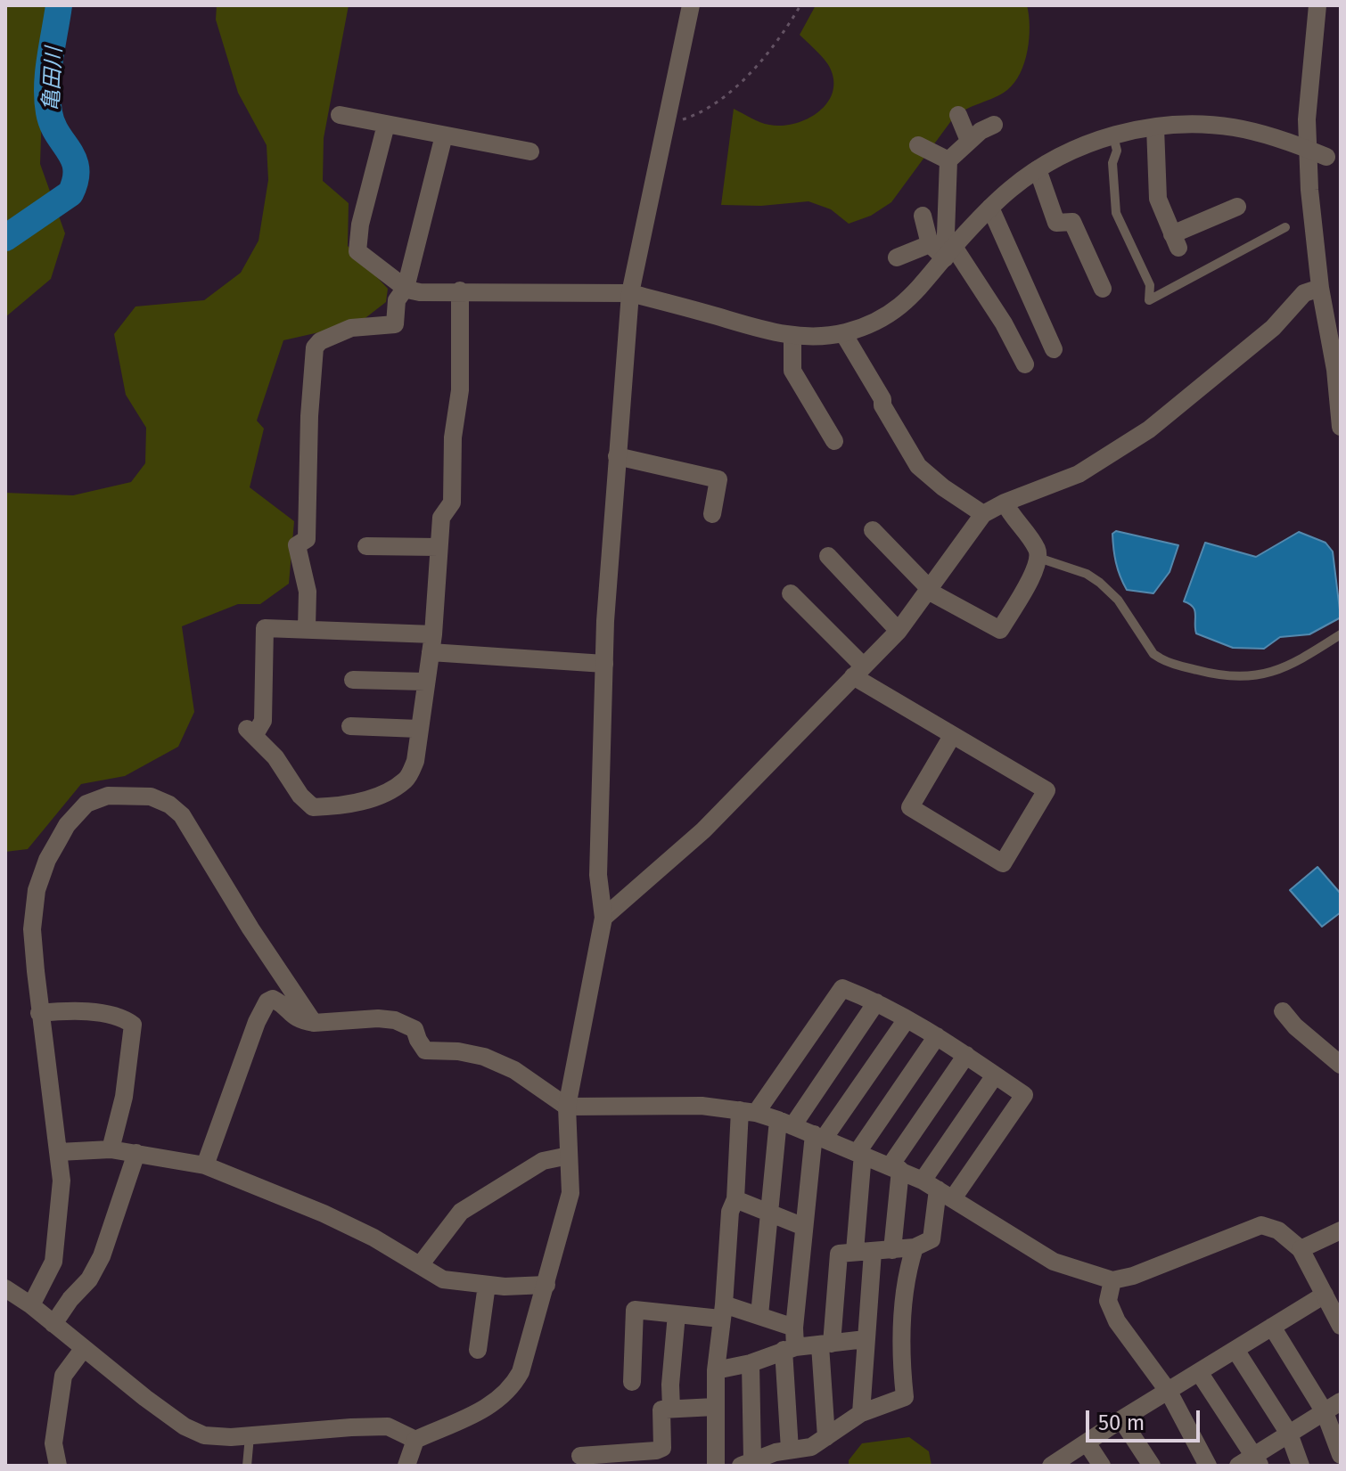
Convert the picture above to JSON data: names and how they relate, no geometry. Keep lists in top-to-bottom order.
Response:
{
  "water": ["亀田川"],
  "scale_bar": "50 m"
}
